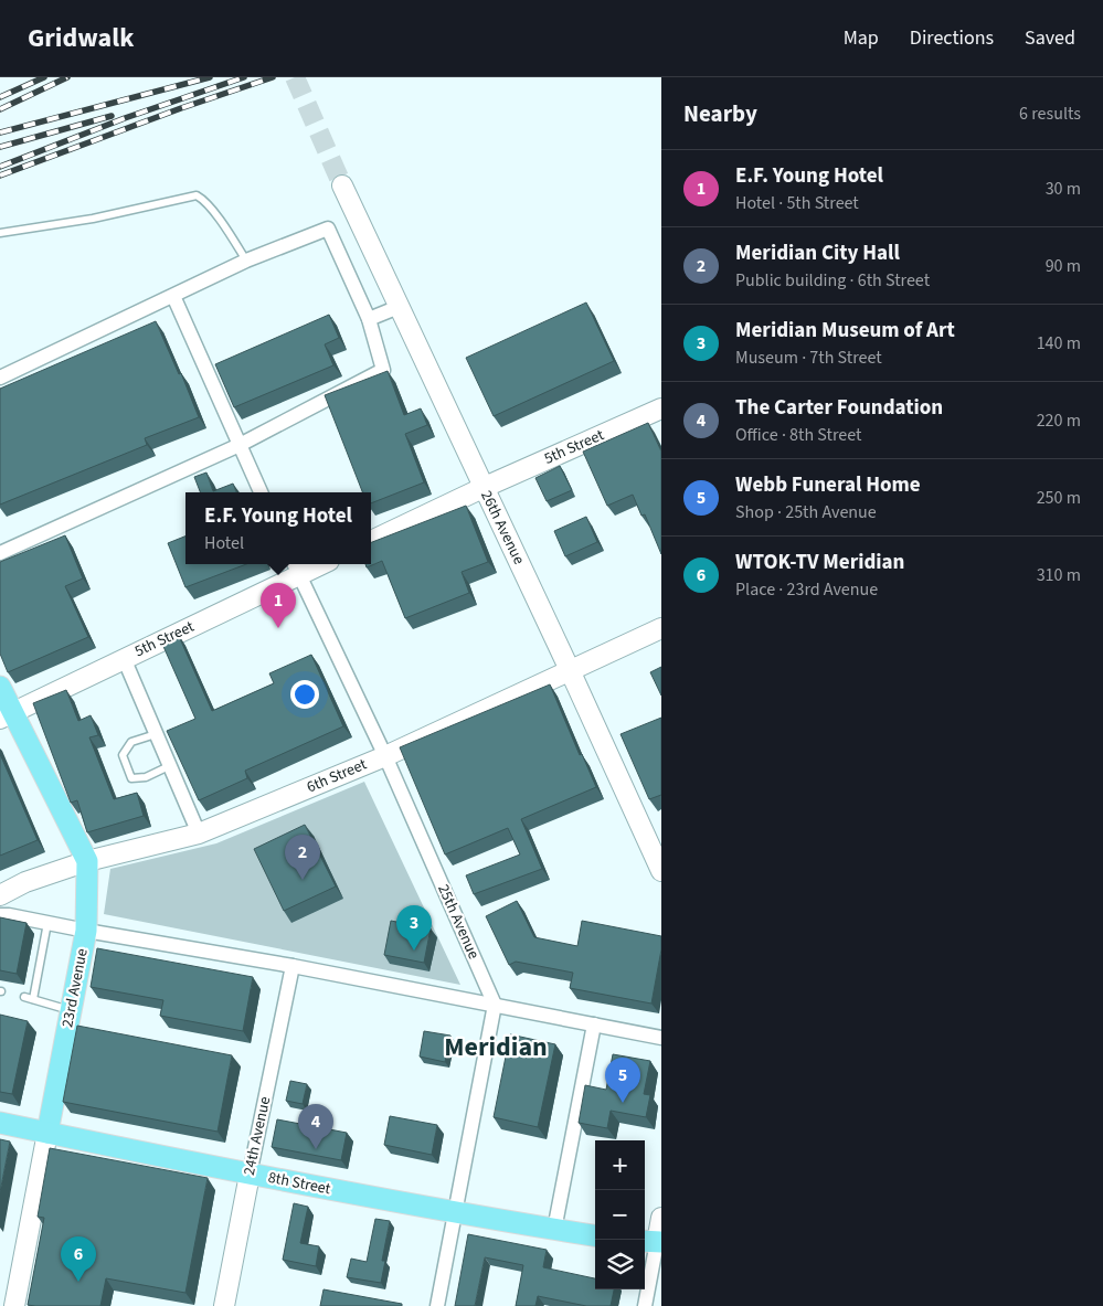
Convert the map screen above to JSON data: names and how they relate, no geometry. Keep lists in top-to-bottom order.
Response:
{
  "streets": {
    "main road": ["23rd Avenue", "8th Street"],
    "street": [
      "5th Street",
      "26th Avenue",
      "6th Street",
      "25th Avenue",
      "24th Avenue"
    ]
  },
  "crossings": [
    ["5th Street", "26th Avenue"],
    ["5th Street", "25th Avenue"],
    ["5th Street", "23rd Avenue"],
    ["26th Avenue", "6th Street"],
    ["6th Street", "25th Avenue"],
    ["6th Street", "23rd Avenue"],
    ["23rd Avenue", "8th Street"],
    ["24th Avenue", "8th Street"]
  ],
  "districts": ["Meridian"],
  "page": {
    "header": "Gridwalk",
    "nav": ["Map", "Directions", "Saved"],
    "heading": ["Nearby", "6 results"],
    "list": [
      {
        "mark": "1",
        "name": "E.F. Young Hotel",
        "note": "Hotel · 5th Street",
        "value": "30 m"
      },
      {
        "mark": "2",
        "name": "Meridian City Hall",
        "note": "Public building · 6th Street",
        "value": "90 m"
      },
      {
        "mark": "3",
        "name": "Meridian Museum of Art",
        "note": "Museum · 7th Street",
        "value": "140 m"
      },
      {
        "mark": "4",
        "name": "The Carter Foundation",
        "note": "Office · 8th Street",
        "value": "220 m"
      },
      {
        "mark": "5",
        "name": "Webb Funeral Home",
        "note": "Shop · 25th Avenue",
        "value": "250 m"
      },
      {
        "mark": "6",
        "name": "WTOK-TV Meridian",
        "note": "Place · 23rd Avenue",
        "value": "310 m"
      }
    ],
    "popup": ["E.F. Young Hotel", "Hotel"],
    "pins": [
      "1",
      "2",
      "3",
      "5",
      "4",
      "6"
    ],
    "map_buttons": ["+", "−"]
  }
}
